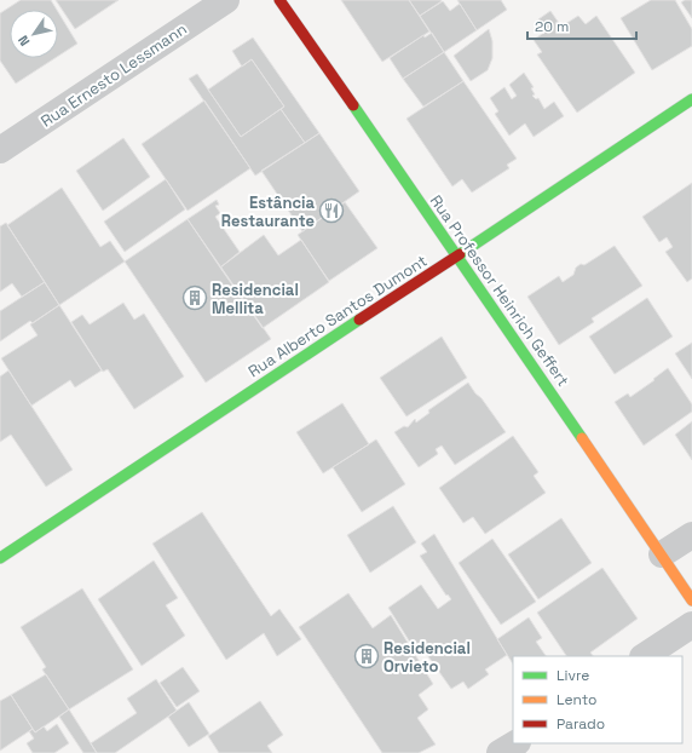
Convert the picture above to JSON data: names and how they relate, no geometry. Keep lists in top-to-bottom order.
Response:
{
  "streets": {
    "street": ["Rua Ernesto Lessmann", "Rua Professor Heinrich Geffert", "Rua Alberto Santos Dumont"]
  },
  "crossings": [
    ["Rua Professor Heinrich Geffert", "Rua Alberto Santos Dumont"]
  ],
  "places": {
    "restaurant": ["Estância Restaurante"],
    "building": ["Residencial Mellita", "Residencial Orvieto"]
  },
  "legend": ["Livre", "Lento", "Parado"],
  "scale_bar": "20 m",
  "north": "bottom left"
}
